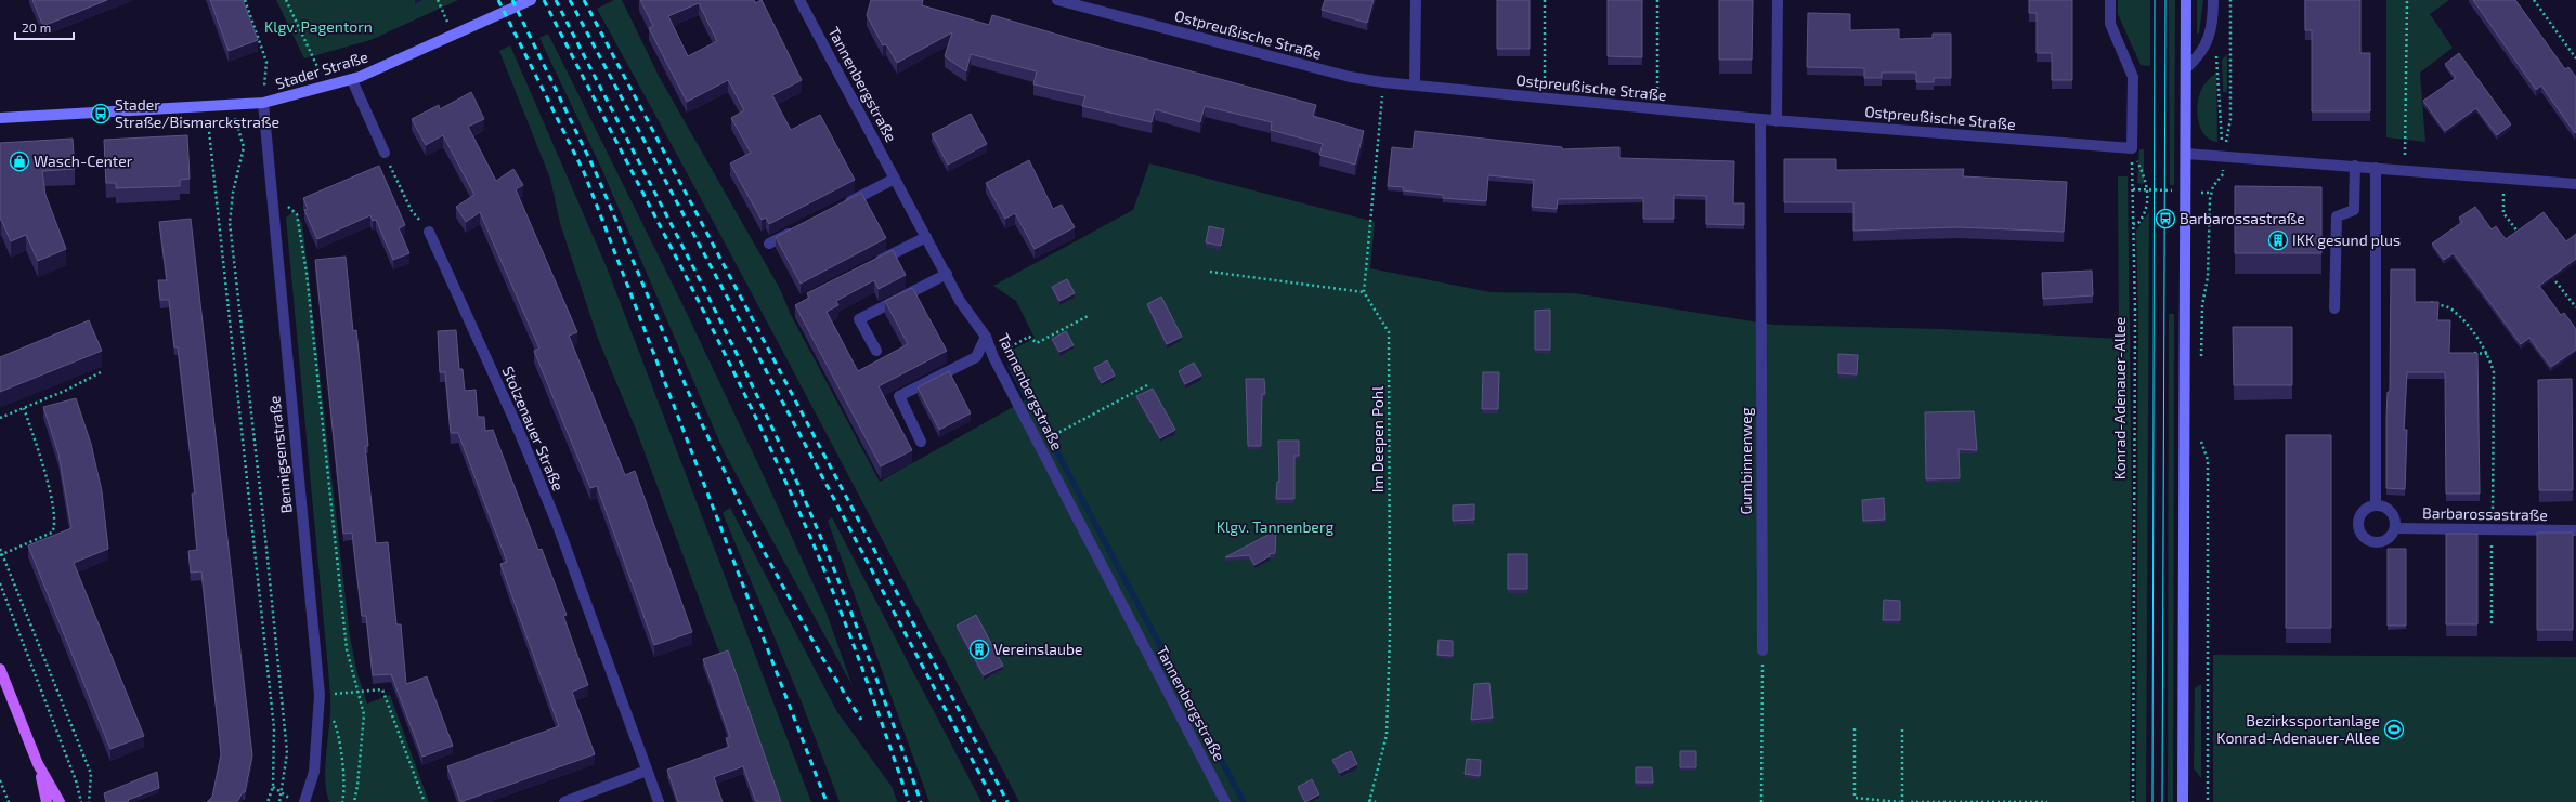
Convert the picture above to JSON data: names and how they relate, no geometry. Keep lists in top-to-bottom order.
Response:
{
  "streets": {
    "main road": ["Stader Straße"],
    "street": [
      "Ostpreußische Straße",
      "Tannenbergstraße",
      "Stolzenauer Straße",
      "Bennigsenstraße",
      "Gumbinnenweg",
      "Barbarossastraße"
    ],
    "path": ["Konrad-Adenauer-Allee", "Im Deepen Pohl"]
  },
  "crossings": [
    ["Ostpreußische Straße", "Konrad-Adenauer-Allee"],
    ["Ostpreußische Straße", "Gumbinnenweg"],
    ["Stader Straße", "Bennigsenstraße"]
  ],
  "parks": ["Klgv. Pagentorn", "Klgv. Tannenberg"],
  "places": {
    "bus stop": ["Stader Straße/Bismarckstraße", "Barbarossastraße"],
    "shop": ["Wasch-Center"],
    "building": ["IKK gesund plus", "Vereinslaube"],
    "sports": ["Bezirkssportanlage Konrad-Adenauer-Allee"]
  },
  "scale_bar": "20 m"
}
